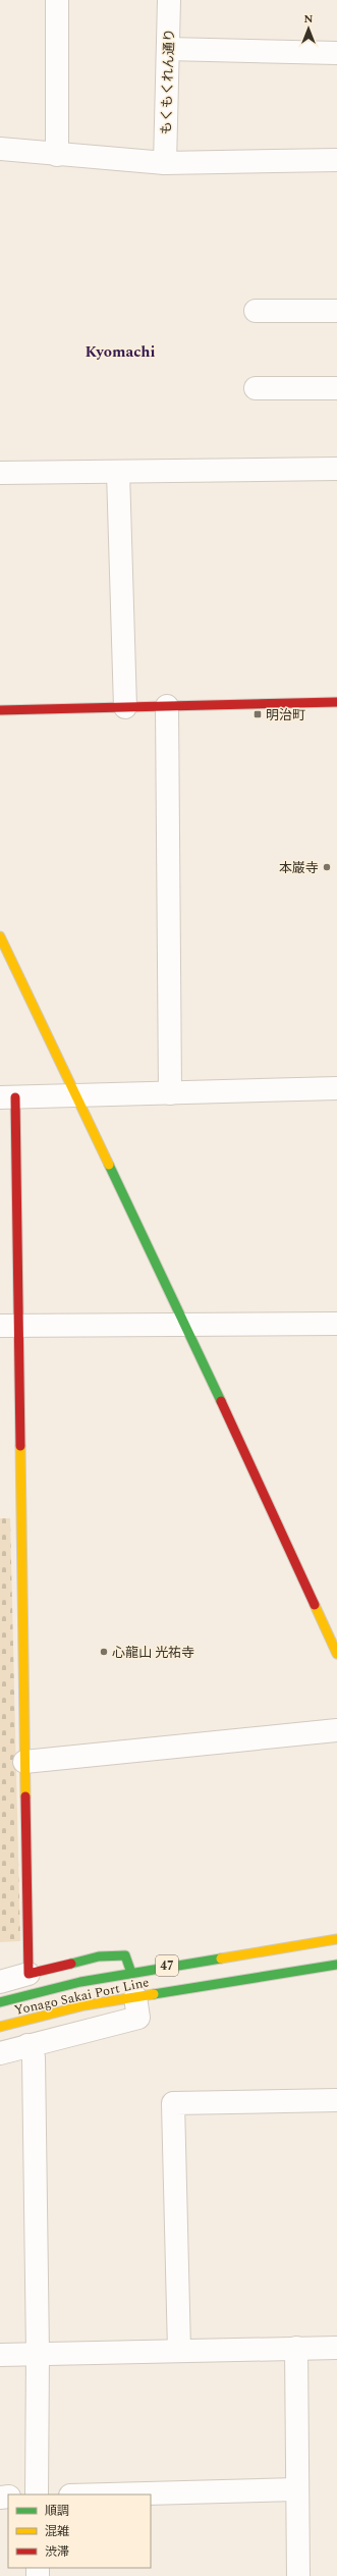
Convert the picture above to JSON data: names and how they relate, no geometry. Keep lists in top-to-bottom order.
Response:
{
  "streets": {
    "street": ["もくもくれん通り", "47", "Yonago Sakai Port Line"]
  },
  "districts": ["Kyomachi"],
  "places": {
    "transit": ["明治町"],
    "other": ["本巌寺", "心龍山 光祐寺"]
  },
  "legend": ["順調", "混雑", "渋滞"],
  "north": "top"
}
